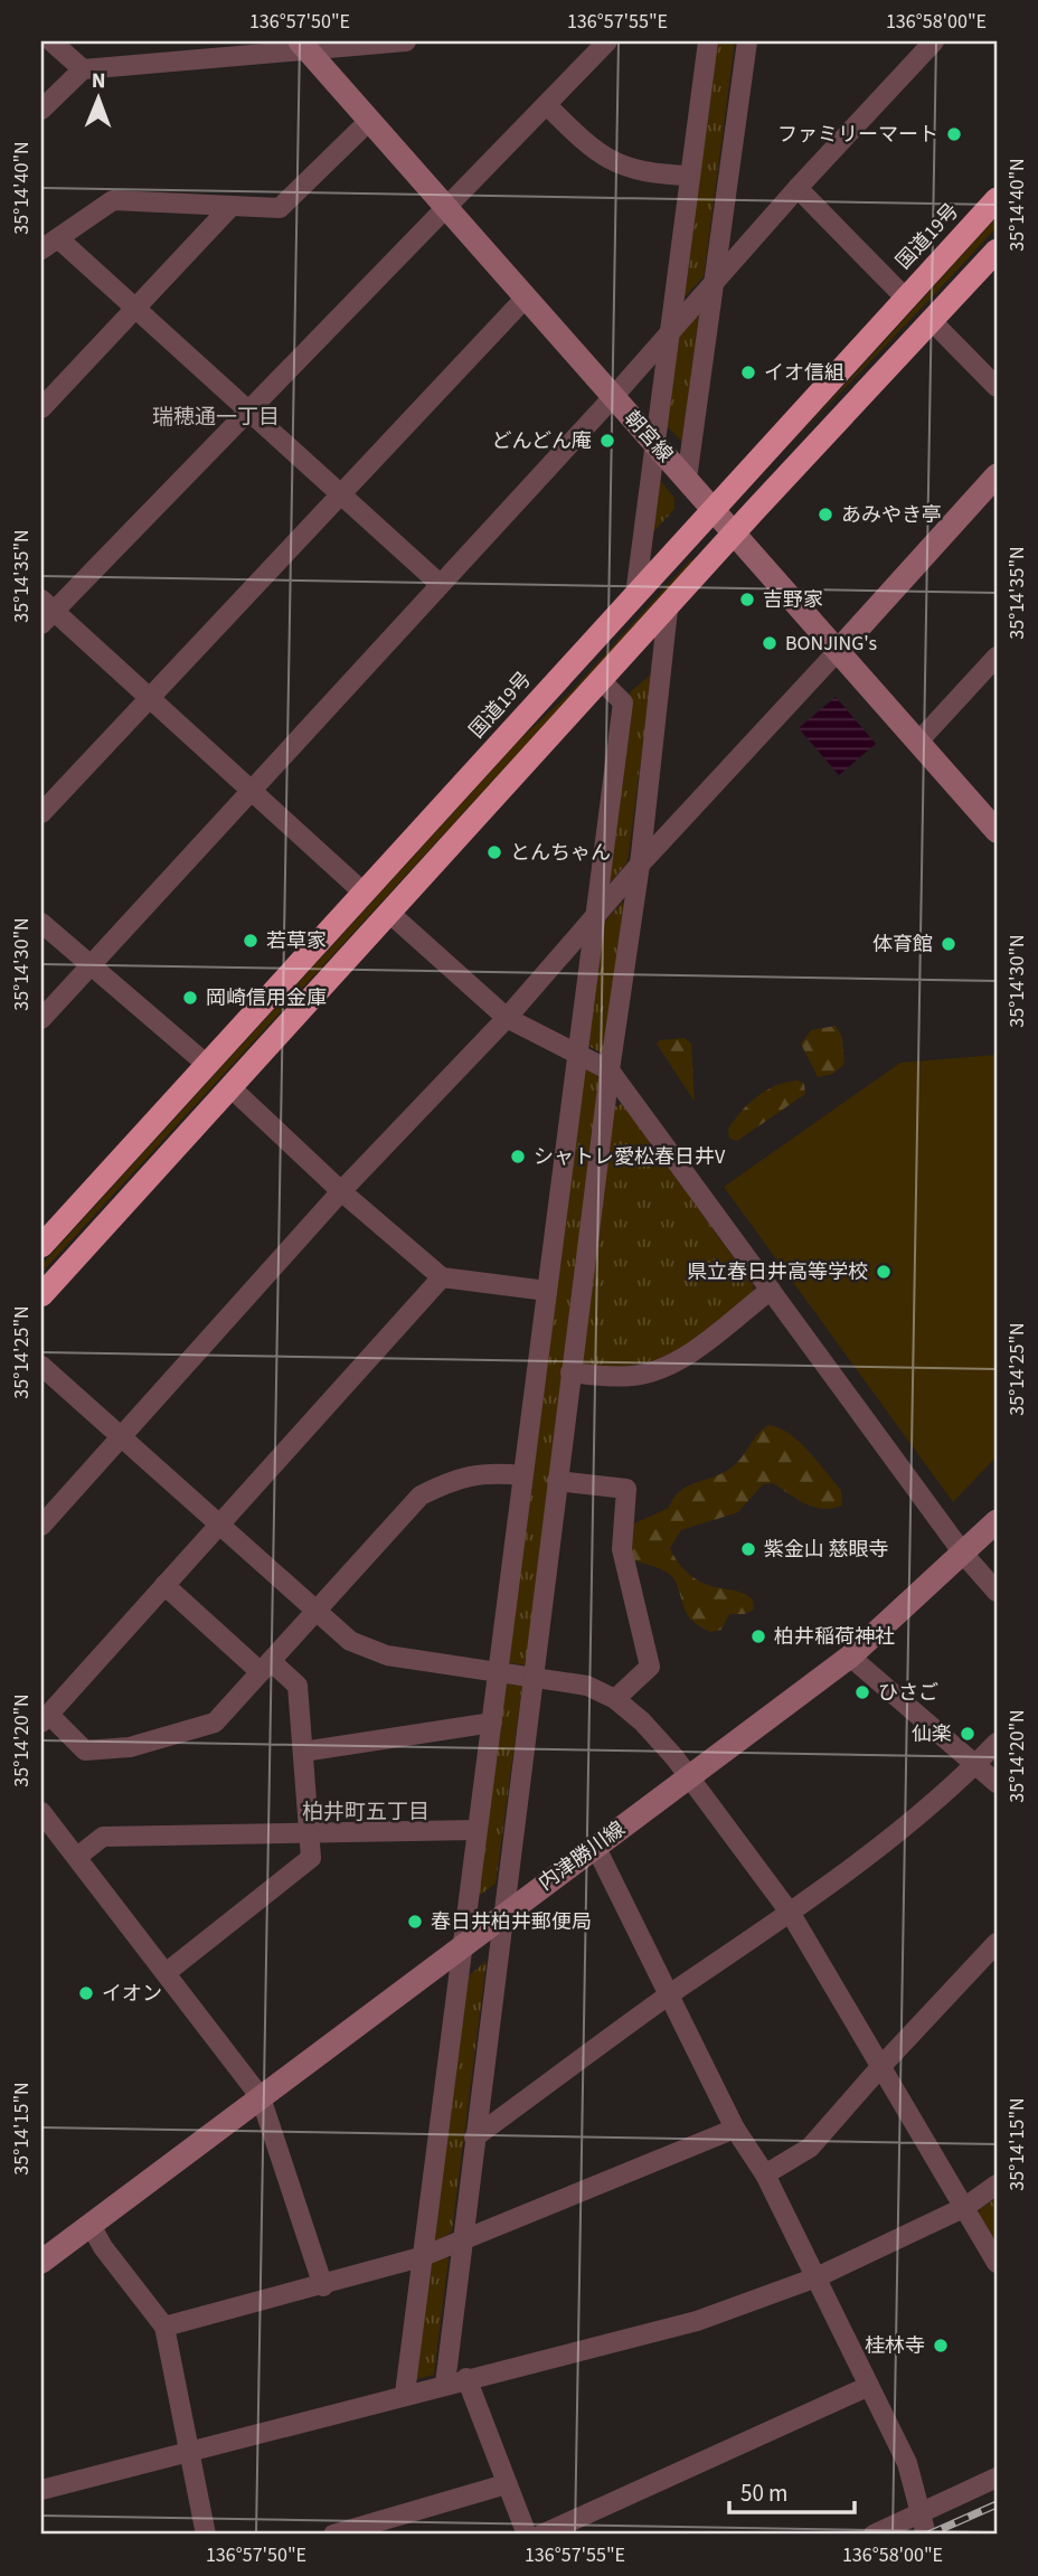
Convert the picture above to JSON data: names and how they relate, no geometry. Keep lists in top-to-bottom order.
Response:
{
  "streets": {
    "highway": ["国道19号"],
    "street": ["朝宮線", "内津勝川線"]
  },
  "crossings": [
    ["国道19号", "朝宮線"]
  ],
  "districts": ["瑞穂通一丁目", "柏井町五丁目"],
  "places": [
    "ファミリーマート",
    "イオ信組",
    "どんどん庵",
    "あみやき亭",
    "吉野家",
    "BONJING's",
    "とんちゃん",
    "若草家",
    "体育館",
    "岡崎信用金庫",
    "シャトレ愛松春日井V",
    "県立春日井高等学校",
    "紫金山 慈眼寺",
    "柏井稲荷神社",
    "ひさご",
    "仙楽",
    "春日井柏井郵便局",
    "イオン",
    "桂林寺"
  ],
  "scale_bar": "50 m",
  "north": "top",
  "coordinates": [
    "136°57'50\"E",
    "136°57'55\"E",
    "136°58'00\"E",
    "35°14'40\"N",
    "35°14'35\"N",
    "35°14'30\"N",
    "35°14'25\"N",
    "35°14'20\"N",
    "35°14'15\"N"
  ]
}
